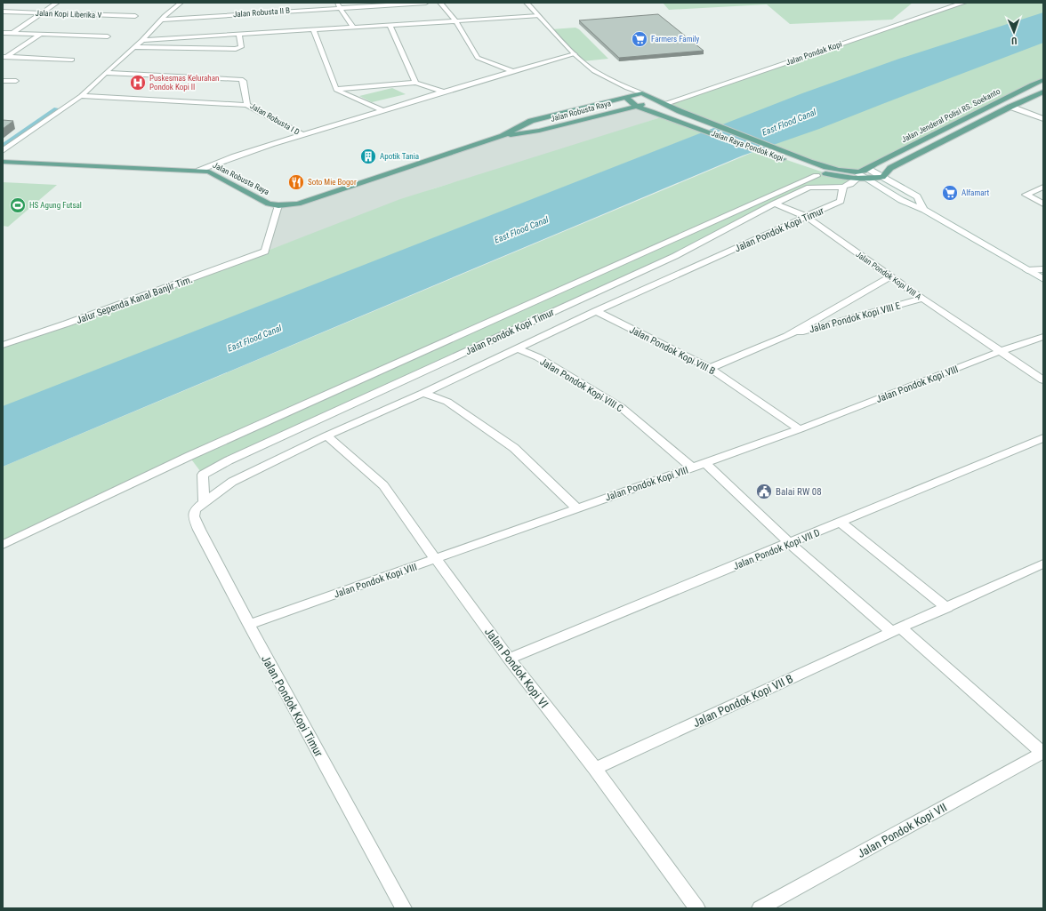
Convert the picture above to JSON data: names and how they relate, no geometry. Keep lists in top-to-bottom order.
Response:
{
  "streets": {
    "main road": ["Jalan Robusta Raya", "Jalan Jenderal Polisi RS. Soekanto", "Jalan Raya Pondok Kopi"],
    "street": [
      "Jalan Robusta II B",
      "Jalan Kopi Liberika V",
      "Jalan Pondak Kopi",
      "Jalan Robusta I D",
      "Jalan Pondok Kopi Timur",
      "Jalan Pondok Kopi VIII A",
      "Jalur Sependa Kanal Banjir Tim.",
      "Jalan Pondok Kopi VIII E",
      "Jalan Pondok Kopi VIII B",
      "Jalan Pondok Kopi VIII",
      "Jalan Pondok Kopi VIII C",
      "Jalan Pondok Kopi VII D",
      "Jalan Pondok Kopi VI",
      "Jalan Pondok Kopi VII B",
      "Jalan Pondok Kopi VII"
    ]
  },
  "crossings": [
    ["Jalan Pondak Kopi", "Jalan Robusta Raya"],
    ["Jalan Pondak Kopi", "Jalan Raya Pondok Kopi"],
    ["Jalan Robusta Raya", "Jalan Raya Pondok Kopi"],
    ["Jalan Robusta Raya", "Jalur Sependa Kanal Banjir Tim."],
    ["Jalan Jenderal Polisi RS. Soekanto", "Jalan Raya Pondok Kopi"],
    ["Jalan Raya Pondok Kopi", "Jalan Pondok Kopi Timur"],
    ["Jalan Pondok Kopi Timur", "Jalan Pondok Kopi VIII A"],
    ["Jalan Pondok Kopi Timur", "Jalan Pondok Kopi VIII B"],
    ["Jalan Pondok Kopi Timur", "Jalan Pondok Kopi VIII"],
    ["Jalan Pondok Kopi Timur", "Jalan Pondok Kopi VIII C"],
    ["Jalan Pondok Kopi Timur", "Jalan Pondok Kopi VI"],
    ["Jalan Pondok Kopi VIII A", "Jalan Pondok Kopi VIII E"],
    ["Jalan Pondok Kopi VIII A", "Jalan Pondok Kopi VIII"],
    ["Jalan Pondok Kopi VIII B", "Jalan Pondok Kopi VIII"],
    ["Jalan Pondok Kopi VIII", "Jalan Pondok Kopi VIII C"],
    ["Jalan Pondok Kopi VIII", "Jalan Pondok Kopi VI"],
    ["Jalan Pondok Kopi VII D", "Jalan Pondok Kopi VI"],
    ["Jalan Pondok Kopi VI", "Jalan Pondok Kopi VII B"]
  ],
  "water": ["East Flood Canal"],
  "places": {
    "supermarket": ["Farmers Family", "Alfamart"],
    "hospital": ["Puskesmas Kelurahan Pondok Kopi II"],
    "building": ["Apotik Tania"],
    "restaurant": ["Soto Mie Bogor"],
    "sports": ["HS Agung Futsal"],
    "public building": ["Balai RW 08"]
  },
  "north": "bottom"
}
